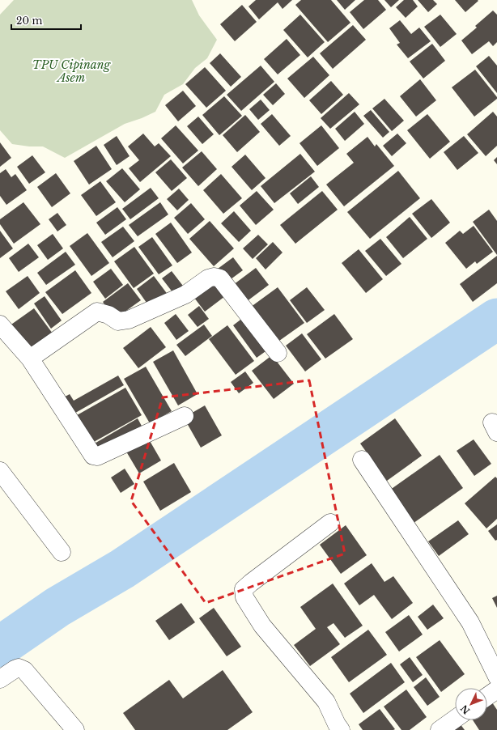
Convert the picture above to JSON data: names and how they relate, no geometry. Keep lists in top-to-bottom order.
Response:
{
  "parks": ["TPU Cipinang Asem"],
  "scale_bar": "20 m",
  "north": "bottom left"
}
